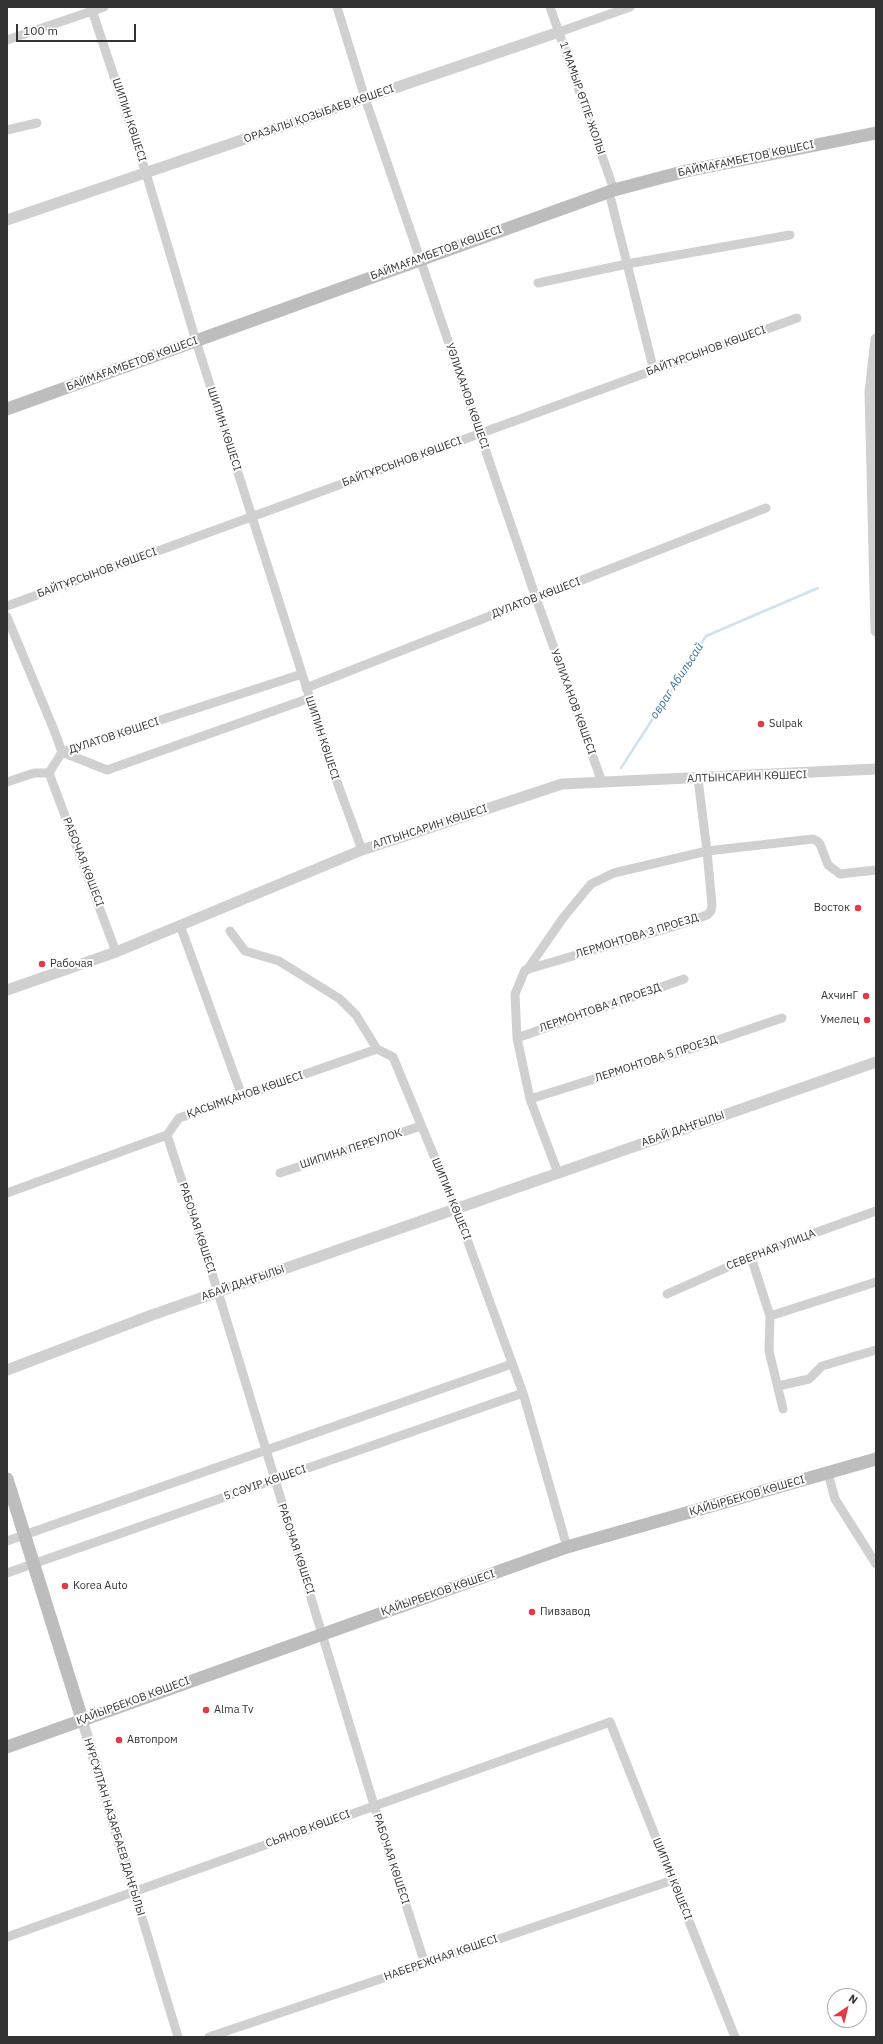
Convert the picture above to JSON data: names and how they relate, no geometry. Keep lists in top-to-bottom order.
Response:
{
  "streets": {
    "main road": ["БАЙМАҒАМБЕТОВ КӨШЕСІ", "ҚАЙЫРБЕКОВ КӨШЕСІ", "НҰРСҰЛТАН НАЗАРБАЕВ ДАҢҒЫЛЫ"],
    "street": [
      "1 МАМЫР ӨТПЕ ЖОЛЫ",
      "ОРАЗАЛЫ ҚОЗЫБАЕВ КӨШЕСІ",
      "ШИПИН КӨШЕСІ",
      "БАЙТҰРСЫНОВ КӨШЕСІ",
      "УӘЛИХАНОВ КӨШЕСІ",
      "ДУЛАТОВ КӨШЕСІ",
      "АЛТЫНСАРИН КӨШЕСІ",
      "РАБОЧАЯ КӨШЕСІ",
      "ЛЕРМОНТОВА 3 ПРОЕЗД",
      "ЛЕРМОНТОВА 4 ПРОЕЗД",
      "ЛЕРМОНТОВА 5 ПРОЕЗД",
      "ҚАСЫМҚАНОВ КӨШЕСІ",
      "АБАЙ ДАҢҒЫЛЫ",
      "ШИПИНА ПЕРЕУЛОК",
      "СЕВЕРНАЯ УЛИЦА",
      "5 СӘУІР КӨШЕСІ",
      "СЬЯНОВ КӨШЕСІ",
      "НАБЕРЕЖНАЯ КӨШЕСІ"
    ]
  },
  "crossings": [
    ["1 МАМЫР ӨТПЕ ЖОЛЫ", "ОРАЗАЛЫ ҚОЗЫБАЕВ КӨШЕСІ"],
    ["1 МАМЫР ӨТПЕ ЖОЛЫ", "БАЙМАҒАМБЕТОВ КӨШЕСІ"],
    ["1 МАМЫР ӨТПЕ ЖОЛЫ", "БАЙТҰРСЫНОВ КӨШЕСІ"],
    ["ОРАЗАЛЫ ҚОЗЫБАЕВ КӨШЕСІ", "ШИПИН КӨШЕСІ"],
    ["ОРАЗАЛЫ ҚОЗЫБАЕВ КӨШЕСІ", "УӘЛИХАНОВ КӨШЕСІ"],
    ["ШИПИН КӨШЕСІ", "БАЙМАҒАМБЕТОВ КӨШЕСІ"],
    ["ШИПИН КӨШЕСІ", "БАЙТҰРСЫНОВ КӨШЕСІ"],
    ["ШИПИН КӨШЕСІ", "ДУЛАТОВ КӨШЕСІ"],
    ["ШИПИН КӨШЕСІ", "АЛТЫНСАРИН КӨШЕСІ"],
    ["ШИПИН КӨШЕСІ", "ҚАСЫМҚАНОВ КӨШЕСІ"],
    ["ШИПИН КӨШЕСІ", "АБАЙ ДАҢҒЫЛЫ"],
    ["ШИПИН КӨШЕСІ", "ШИПИНА ПЕРЕУЛОК"],
    ["ШИПИН КӨШЕСІ", "5 СӘУІР КӨШЕСІ"],
    ["ШИПИН КӨШЕСІ", "ҚАЙЫРБЕКОВ КӨШЕСІ"],
    ["ШИПИН КӨШЕСІ", "СЬЯНОВ КӨШЕСІ"],
    ["ШИПИН КӨШЕСІ", "НАБЕРЕЖНАЯ КӨШЕСІ"],
    ["БАЙМАҒАМБЕТОВ КӨШЕСІ", "УӘЛИХАНОВ КӨШЕСІ"],
    ["БАЙТҰРСЫНОВ КӨШЕСІ", "УӘЛИХАНОВ КӨШЕСІ"],
    ["УӘЛИХАНОВ КӨШЕСІ", "ДУЛАТОВ КӨШЕСІ"],
    ["УӘЛИХАНОВ КӨШЕСІ", "АЛТЫНСАРИН КӨШЕСІ"],
    ["АЛТЫНСАРИН КӨШЕСІ", "РАБОЧАЯ КӨШЕСІ"],
    ["АЛТЫНСАРИН КӨШЕСІ", "ЛЕРМОНТОВА 3 ПРОЕЗД"],
    ["РАБОЧАЯ КӨШЕСІ", "ҚАСЫМҚАНОВ КӨШЕСІ"],
    ["РАБОЧАЯ КӨШЕСІ", "АБАЙ ДАҢҒЫЛЫ"],
    ["РАБОЧАЯ КӨШЕСІ", "5 СӘУІР КӨШЕСІ"],
    ["РАБОЧАЯ КӨШЕСІ", "ҚАЙЫРБЕКОВ КӨШЕСІ"],
    ["РАБОЧАЯ КӨШЕСІ", "СЬЯНОВ КӨШЕСІ"],
    ["РАБОЧАЯ КӨШЕСІ", "НАБЕРЕЖНАЯ КӨШЕСІ"],
    ["5 СӘУІР КӨШЕСІ", "НҰРСҰЛТАН НАЗАРБАЕВ ДАҢҒЫЛЫ"],
    ["ҚАЙЫРБЕКОВ КӨШЕСІ", "НҰРСҰЛТАН НАЗАРБАЕВ ДАҢҒЫЛЫ"],
    ["НҰРСҰЛТАН НАЗАРБАЕВ ДАҢҒЫЛЫ", "СЬЯНОВ КӨШЕСІ"]
  ],
  "water": ["овраг Абильсай"],
  "places": [
    "Sulpak",
    "Восток",
    "Рабочая",
    "АхчинГ",
    "Умелец",
    "Korea Auto",
    "Пивзавод",
    "Alma Tv",
    "Автопром"
  ],
  "scale_bar": "100 m",
  "north": "top right"
}
